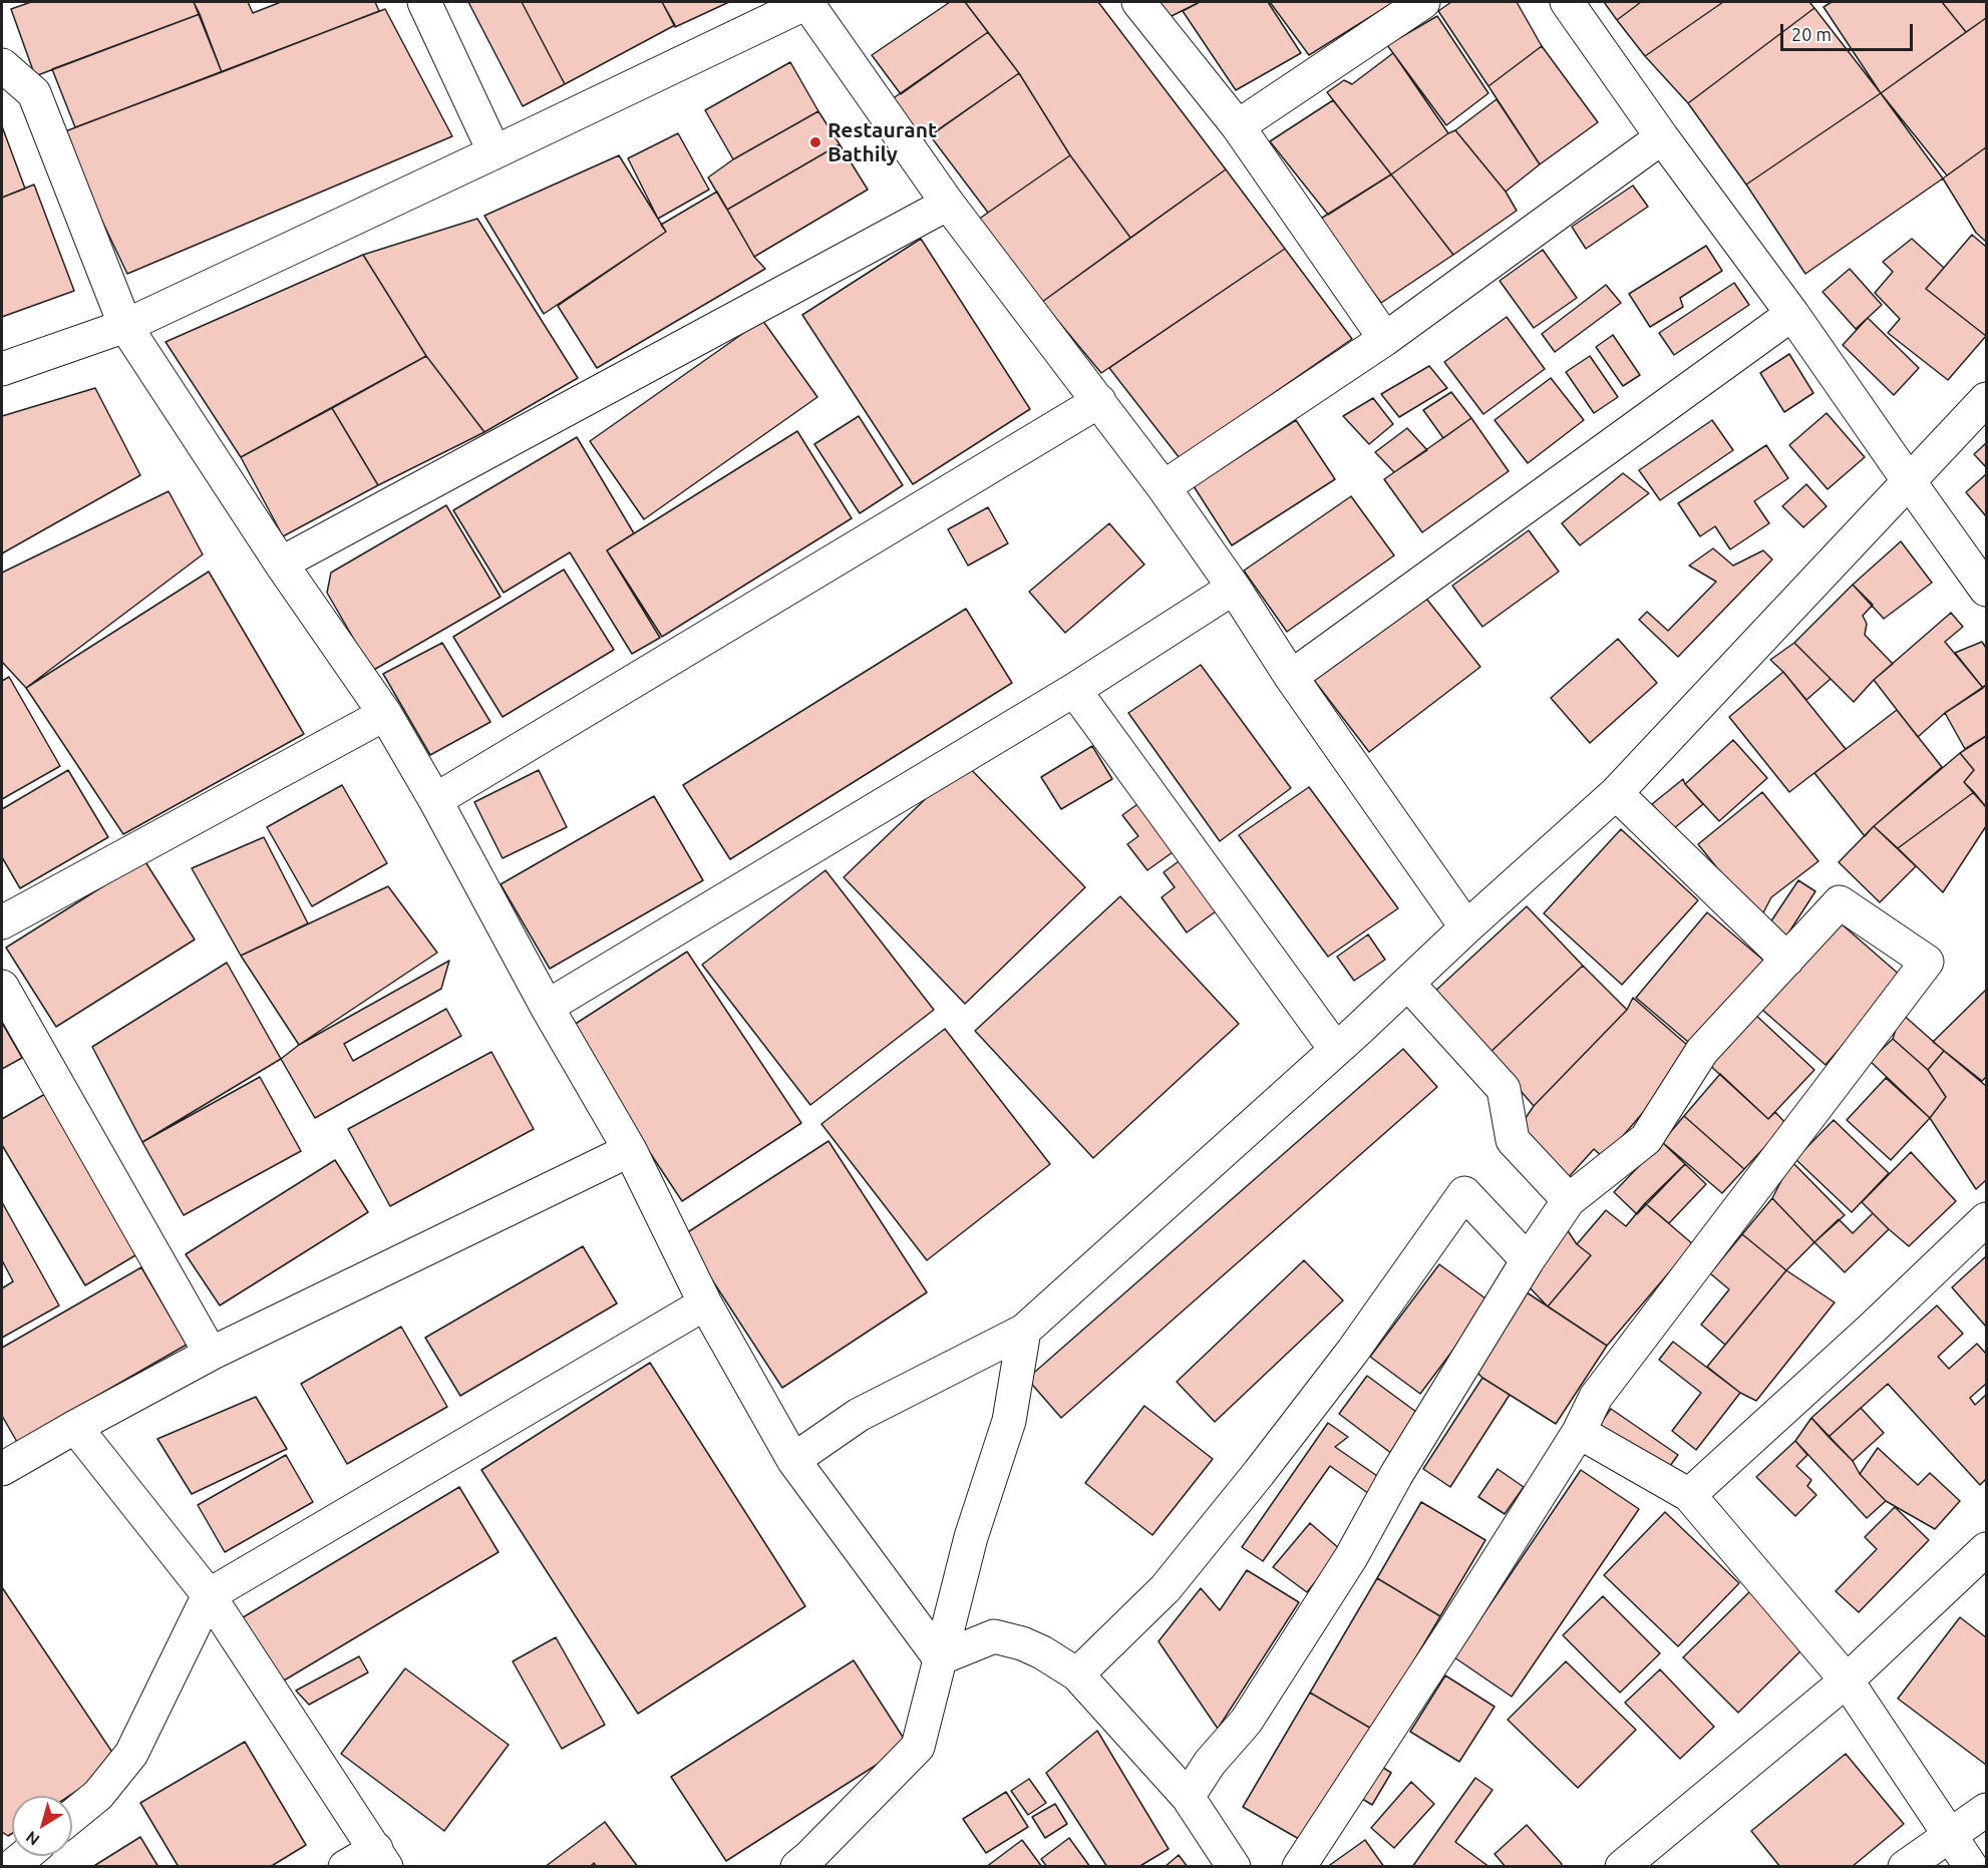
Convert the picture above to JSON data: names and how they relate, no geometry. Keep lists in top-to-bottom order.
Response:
{
  "places": ["Restaurant Bathily"],
  "scale_bar": "20 m",
  "north": "bottom left"
}
